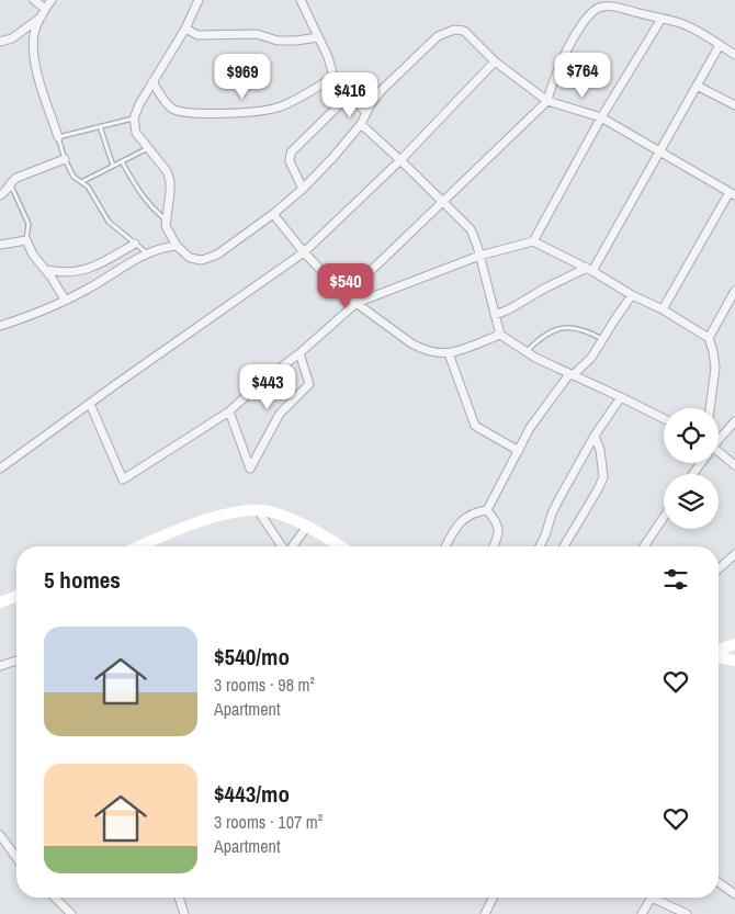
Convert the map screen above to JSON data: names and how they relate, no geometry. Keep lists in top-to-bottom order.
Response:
{
  "page": {
    "price": [
      "$764",
      "$969",
      "$416",
      "$540",
      "$443"
    ],
    "heading": "5 homes",
    "list": [
      {
        "name": "$540/mo",
        "note": "3 rooms · 98 m² · Apartment"
      },
      {
        "name": "$443/mo",
        "note": "3 rooms · 107 m² · Apartment"
      }
    ]
  }
}
